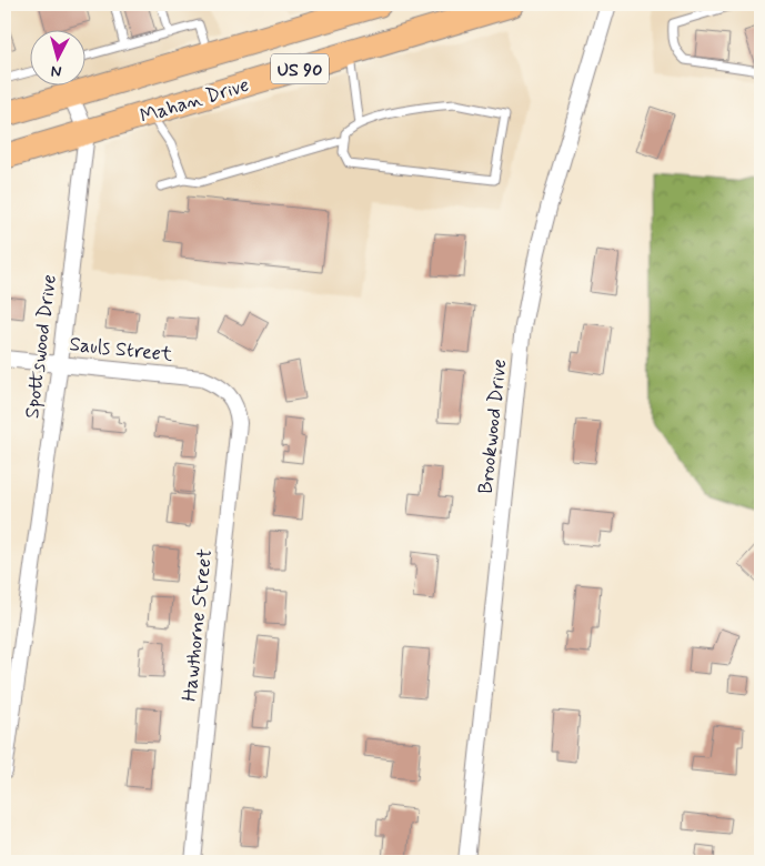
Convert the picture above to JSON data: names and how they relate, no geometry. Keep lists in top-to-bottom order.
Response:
{
  "streets": {
    "main road": ["US 90", "Mahan Drive"],
    "street": [
      "Spottswood Drive",
      "Sauls Street",
      "Brookwood Drive",
      "Hawthorne Street"
    ]
  },
  "crossings": [
    ["Mahan Drive", "Spottswood Drive"],
    ["Spottswood Drive", "Sauls Street"],
    ["Sauls Street", "Hawthorne Street"]
  ],
  "north": "bottom"
}
